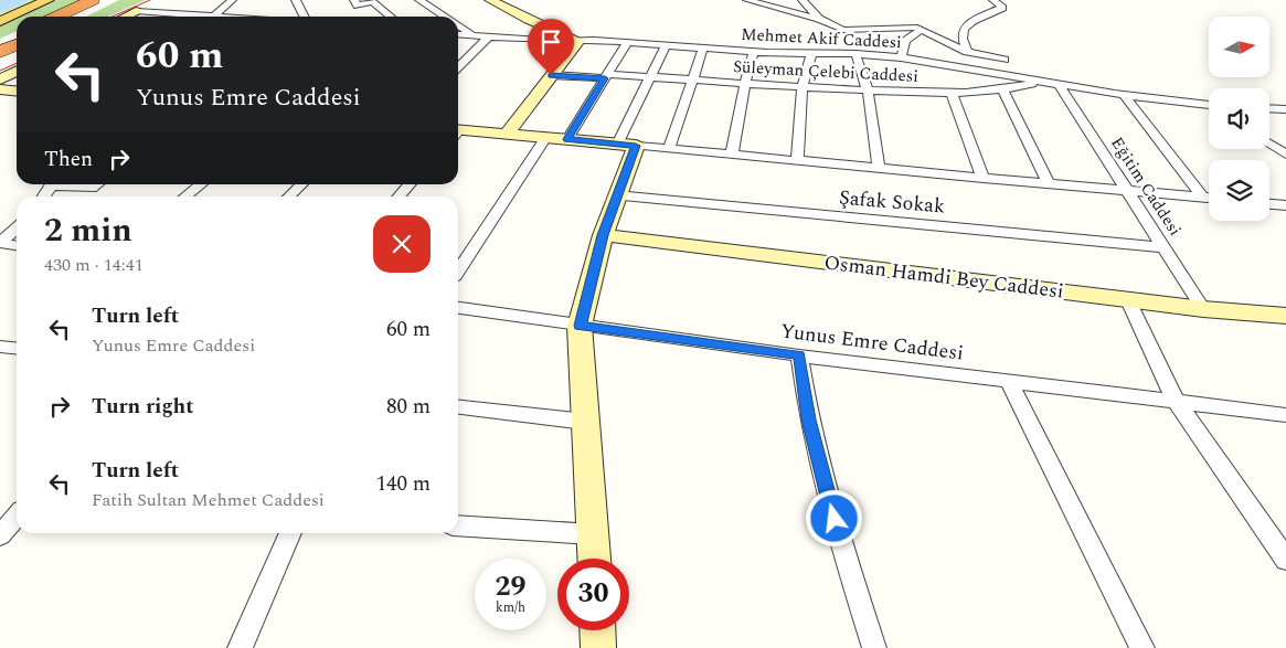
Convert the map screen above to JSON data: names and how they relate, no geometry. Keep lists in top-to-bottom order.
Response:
{
  "streets": {
    "street": [
      "Mehmet Akif Caddesi",
      "Süleyman Çelebi Caddesi",
      "Eğitim Caddesi",
      "Şafak Sokak",
      "Osman Hamdi Bey Caddesi",
      "Yunus Emre Caddesi"
    ]
  },
  "crossings": [
    ["Mehmet Akif Caddesi", "Süleyman Çelebi Caddesi"],
    ["Mehmet Akif Caddesi", "Eğitim Caddesi"],
    ["Eğitim Caddesi", "Şafak Sokak"],
    ["Eğitim Caddesi", "Osman Hamdi Bey Caddesi"]
  ],
  "north": "right",
  "page": {
    "turn": ["60 m", "Yunus Emre Caddesi"],
    "then": "Then",
    "heading": ["2 min", "430 m · 14:41"],
    "list": [
      {
        "name": "Turn left",
        "note": "Yunus Emre Caddesi",
        "value": "60 m"
      },
      {
        "name": "Turn right",
        "value": "80 m"
      },
      {
        "name": "Turn left",
        "note": "Fatih Sultan Mehmet Caddesi",
        "value": "140 m"
      }
    ],
    "speed": "29 km/h",
    "limit": "30"
  }
}
